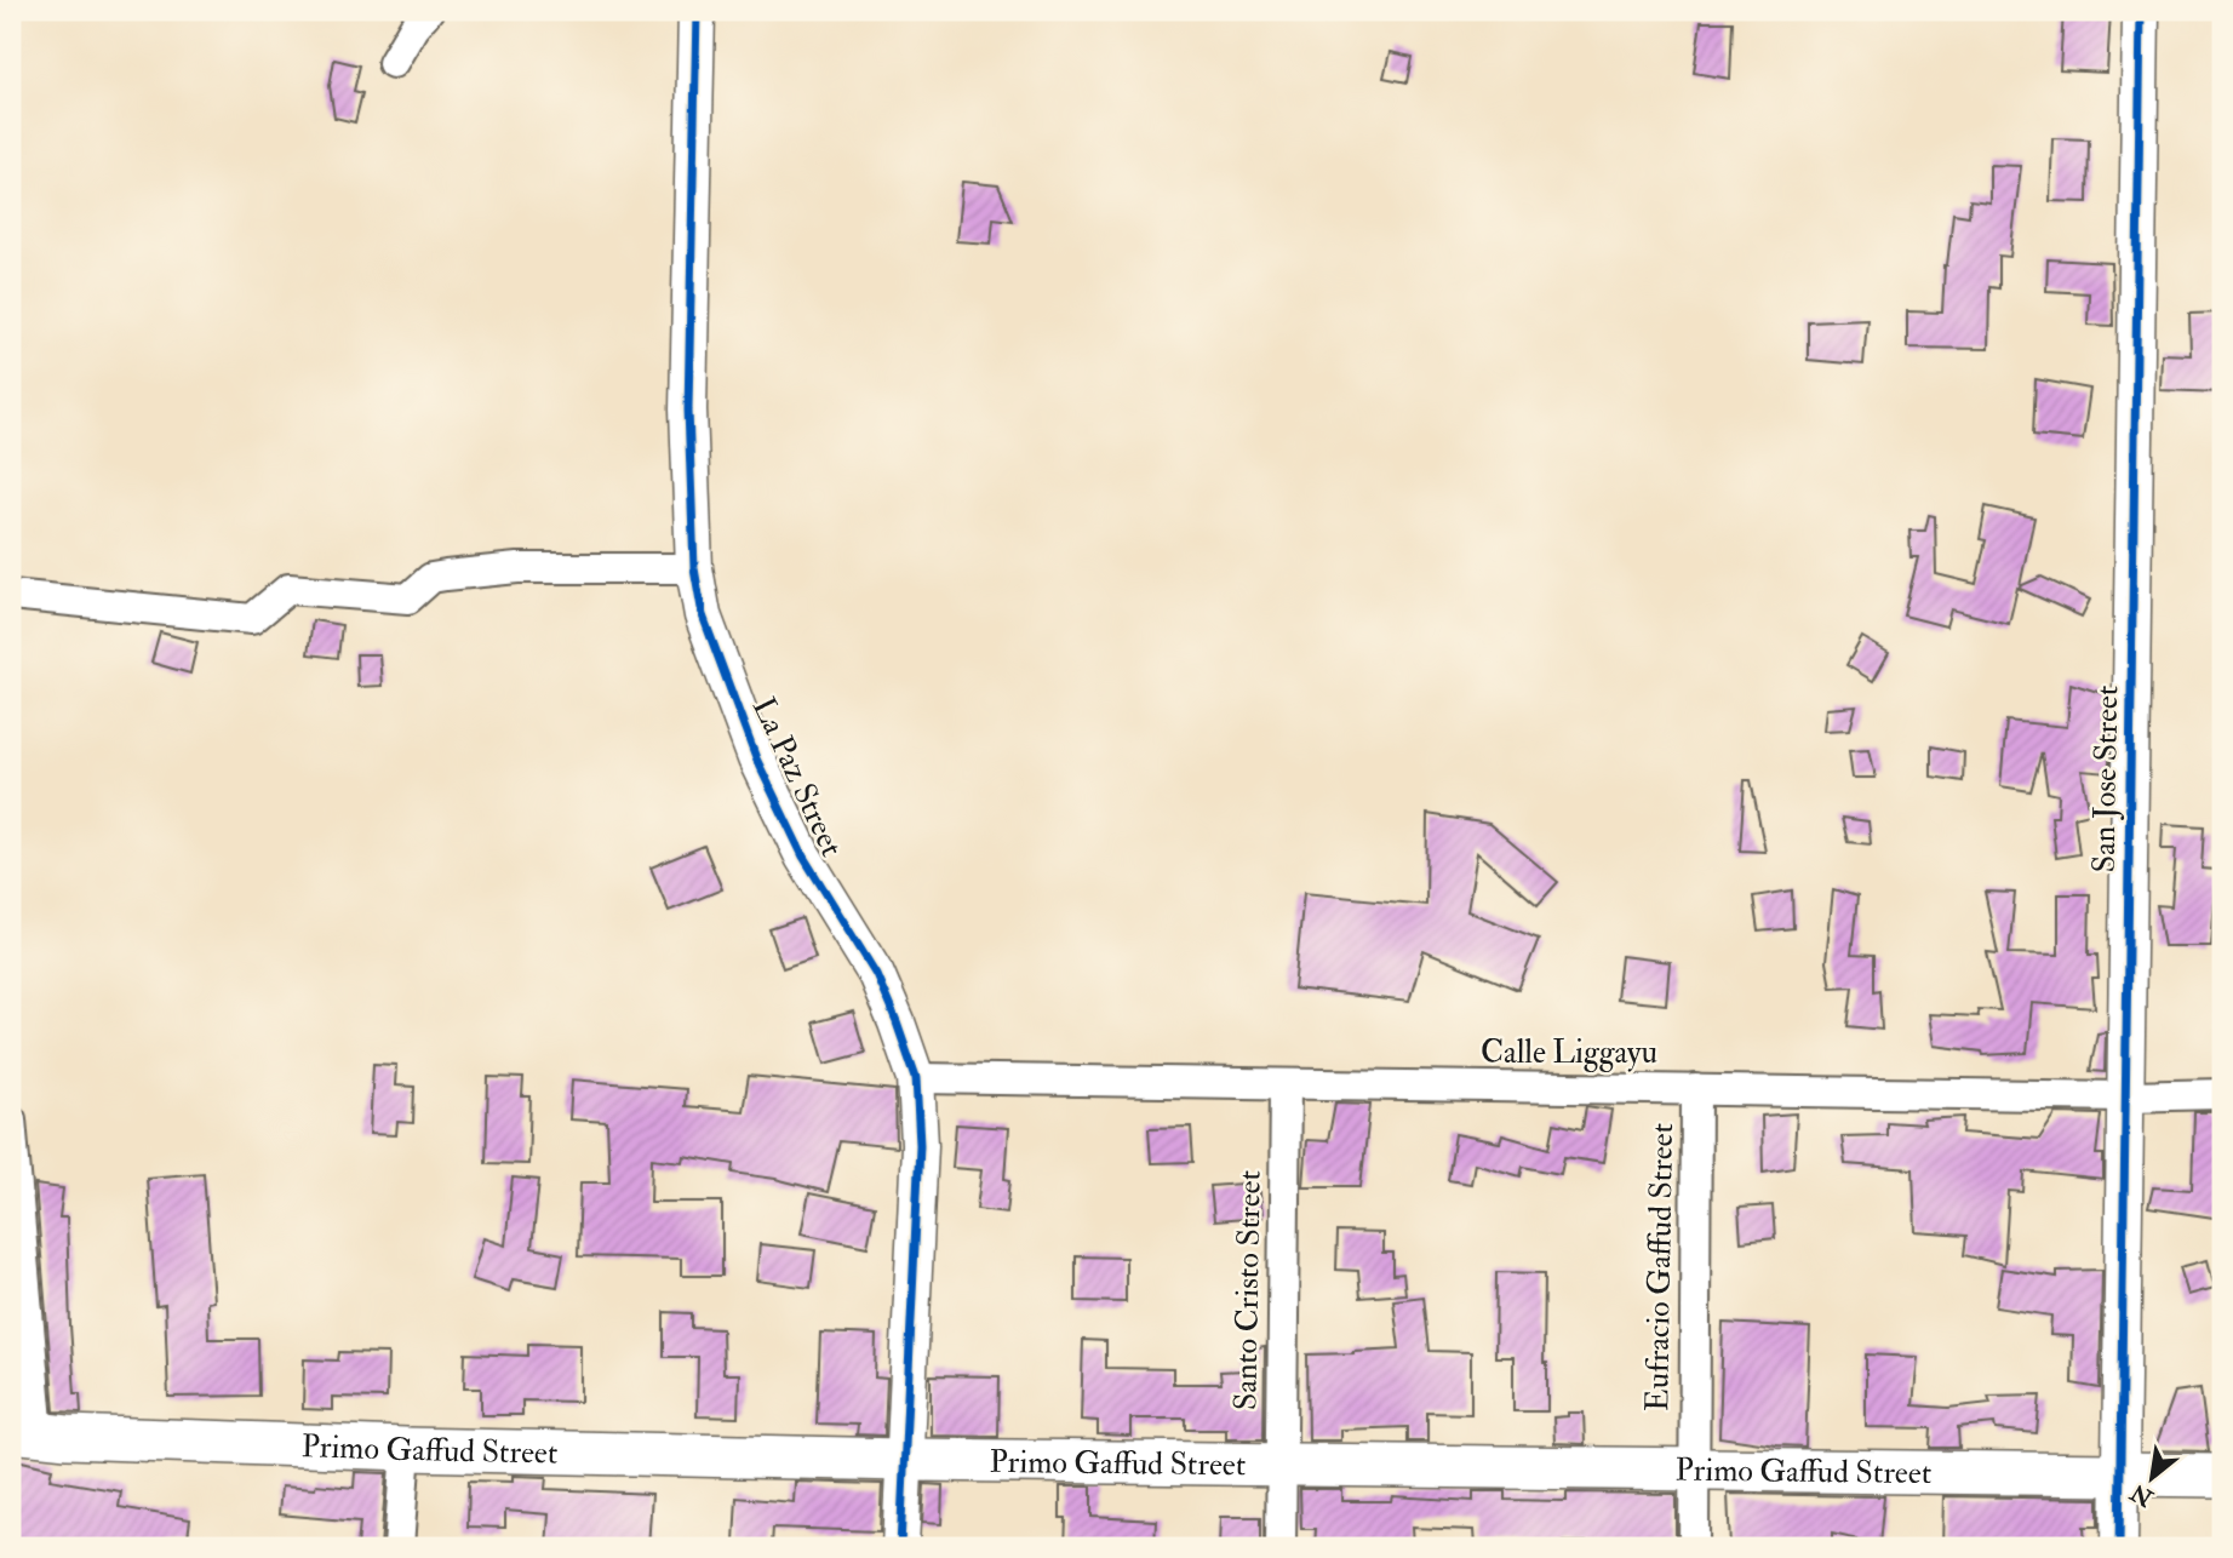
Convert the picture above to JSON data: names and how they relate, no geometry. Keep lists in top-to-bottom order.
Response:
{
  "streets": {
    "main road": ["Primo Gaffud Street"],
    "street": [
      "La Paz Street",
      "San Jose Street",
      "Calle Liggayu",
      "Eufracio Gaffud Street",
      "Santo Cristo Street"
    ]
  },
  "crossings": [
    ["La Paz Street", "Calle Liggayu"],
    ["La Paz Street", "Primo Gaffud Street"],
    ["San Jose Street", "Calle Liggayu"],
    ["San Jose Street", "Primo Gaffud Street"],
    ["Calle Liggayu", "Eufracio Gaffud Street"],
    ["Calle Liggayu", "Santo Cristo Street"],
    ["Eufracio Gaffud Street", "Primo Gaffud Street"],
    ["Santo Cristo Street", "Primo Gaffud Street"]
  ],
  "north": "bottom left"
}
